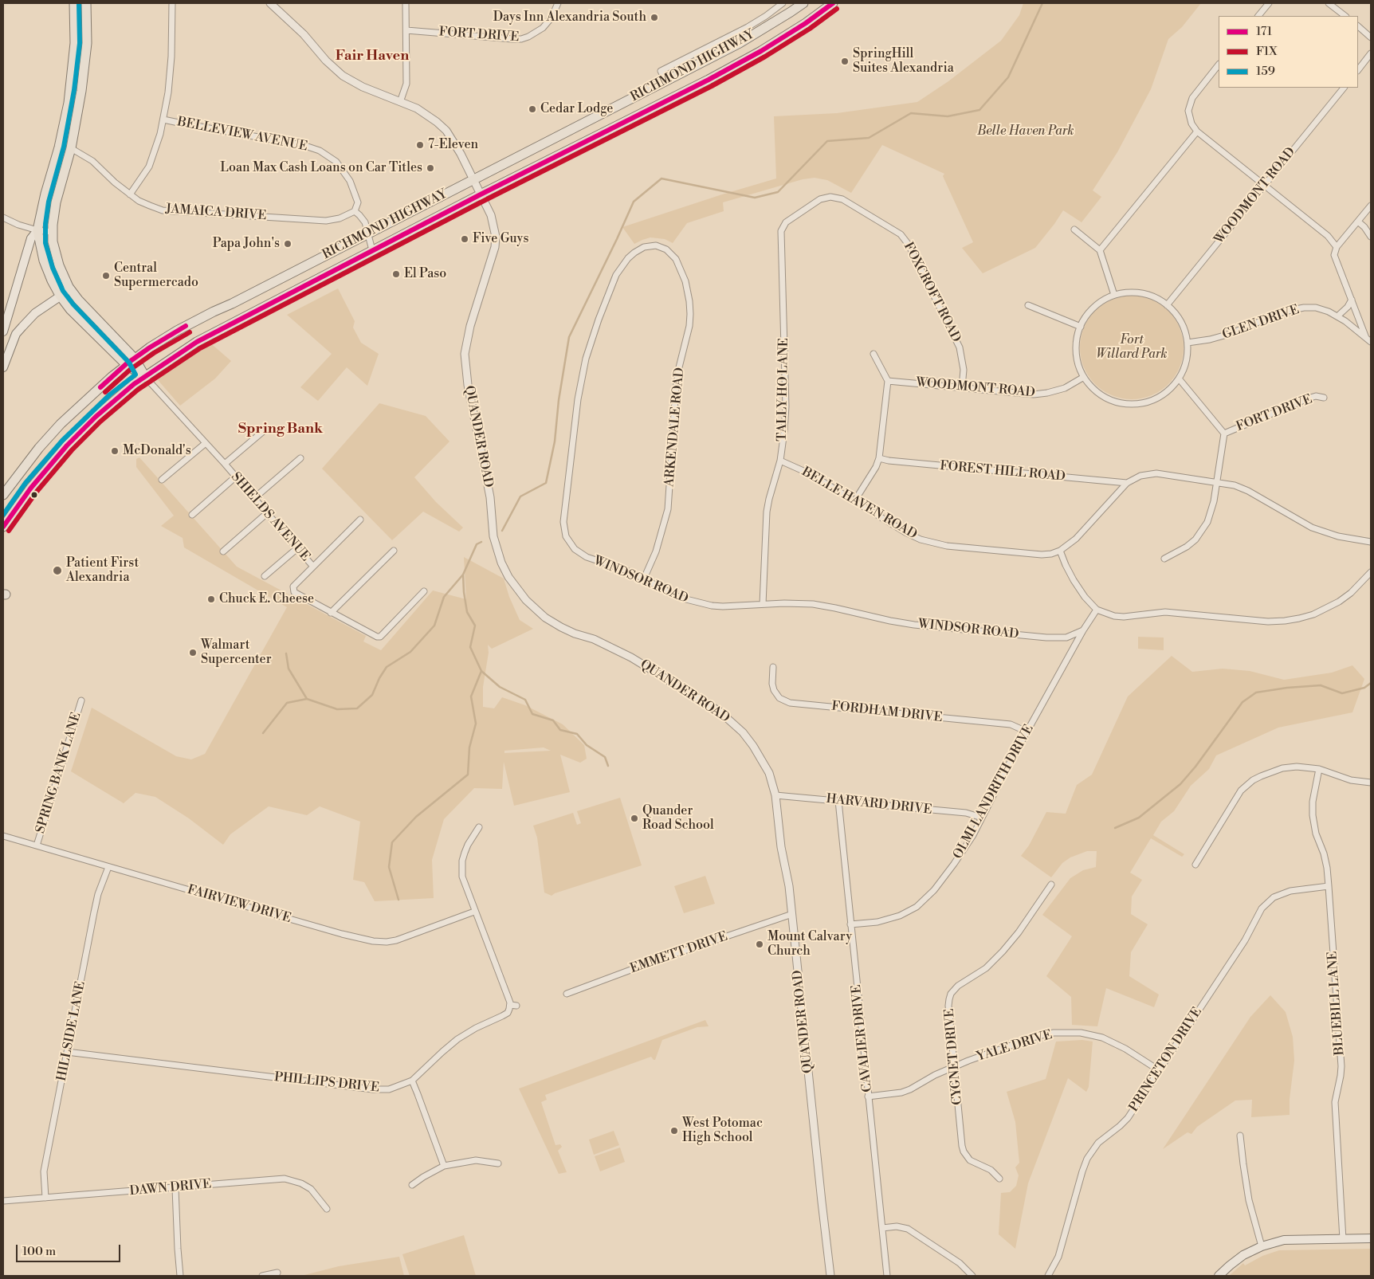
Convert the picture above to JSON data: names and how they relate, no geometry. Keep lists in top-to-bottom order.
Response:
{
  "streets": {
    "main road": ["RICHMOND HIGHWAY"],
    "street": [
      "FORT DRIVE",
      "BELLEVIEW AVENUE",
      "WOODMONT ROAD",
      "JAMAICA DRIVE",
      "FOXCROFT ROAD",
      "GLEN DRIVE",
      "TALLY HO LANE",
      "ARKENDALE ROAD",
      "QUANDER ROAD",
      "FOREST HILL ROAD",
      "BELLE HAVEN ROAD",
      "SHIELDS AVENUE",
      "WINDSOR ROAD",
      "FORDHAM DRIVE",
      "SPRING BANK LANE",
      "OLMI LANDRITH DRIVE",
      "HARVARD DRIVE",
      "FAIRVIEW DRIVE",
      "EMMETT DRIVE",
      "BLUEBILL LANE",
      "HILLSIDE LANE",
      "CAVALIER DRIVE",
      "YALE DRIVE",
      "CYGNET DRIVE",
      "PRINCETON DRIVE",
      "PHILLIPS DRIVE",
      "DAWN DRIVE"
    ]
  },
  "crossings": [
    ["FORT DRIVE", "WOODMONT ROAD"],
    ["FORT DRIVE", "GLEN DRIVE"],
    ["RICHMOND HIGHWAY", "QUANDER ROAD"],
    ["RICHMOND HIGHWAY", "SHIELDS AVENUE"],
    ["BELLEVIEW AVENUE", "JAMAICA DRIVE"],
    ["WOODMONT ROAD", "FOXCROFT ROAD"],
    ["WOODMONT ROAD", "GLEN DRIVE"],
    ["FOXCROFT ROAD", "TALLY HO LANE"],
    ["TALLY HO LANE", "BELLE HAVEN ROAD"],
    ["TALLY HO LANE", "WINDSOR ROAD"],
    ["ARKENDALE ROAD", "WINDSOR ROAD"],
    ["QUANDER ROAD", "HARVARD DRIVE"],
    ["QUANDER ROAD", "EMMETT DRIVE"],
    ["FOREST HILL ROAD", "BELLE HAVEN ROAD"],
    ["WINDSOR ROAD", "OLMI LANDRITH DRIVE"],
    ["FORDHAM DRIVE", "OLMI LANDRITH DRIVE"],
    ["SPRING BANK LANE", "FAIRVIEW DRIVE"],
    ["OLMI LANDRITH DRIVE", "HARVARD DRIVE"],
    ["OLMI LANDRITH DRIVE", "CAVALIER DRIVE"],
    ["HARVARD DRIVE", "CAVALIER DRIVE"],
    ["FAIRVIEW DRIVE", "HILLSIDE LANE"],
    ["BLUEBILL LANE", "PRINCETON DRIVE"],
    ["HILLSIDE LANE", "PHILLIPS DRIVE"],
    ["HILLSIDE LANE", "DAWN DRIVE"],
    ["CAVALIER DRIVE", "YALE DRIVE"],
    ["YALE DRIVE", "CYGNET DRIVE"],
    ["YALE DRIVE", "PRINCETON DRIVE"]
  ],
  "districts": ["Fair Haven", "Spring Bank"],
  "parks": ["Belle Haven Park", "Fort Willard Park"],
  "places": [
    "Days Inn Alexandria South",
    "SpringHill Suites Alexandria",
    "Cedar Lodge",
    "7-Eleven",
    "Loan Max Cash Loans on Car Titles",
    "Five Guys",
    "Papa John's",
    "El Paso",
    "Central Supermercado",
    "McDonald's",
    "Patient First Alexandria",
    "Chuck E. Cheese",
    "Walmart Supercenter",
    "Quander Road School",
    "Mount Calvary Church",
    "West Potomac High School"
  ],
  "lines": ["transit line 171", "transit line 159", "transit line F1X"],
  "legend": ["171", "F1X", "159"],
  "scale_bar": "100 m"
}
